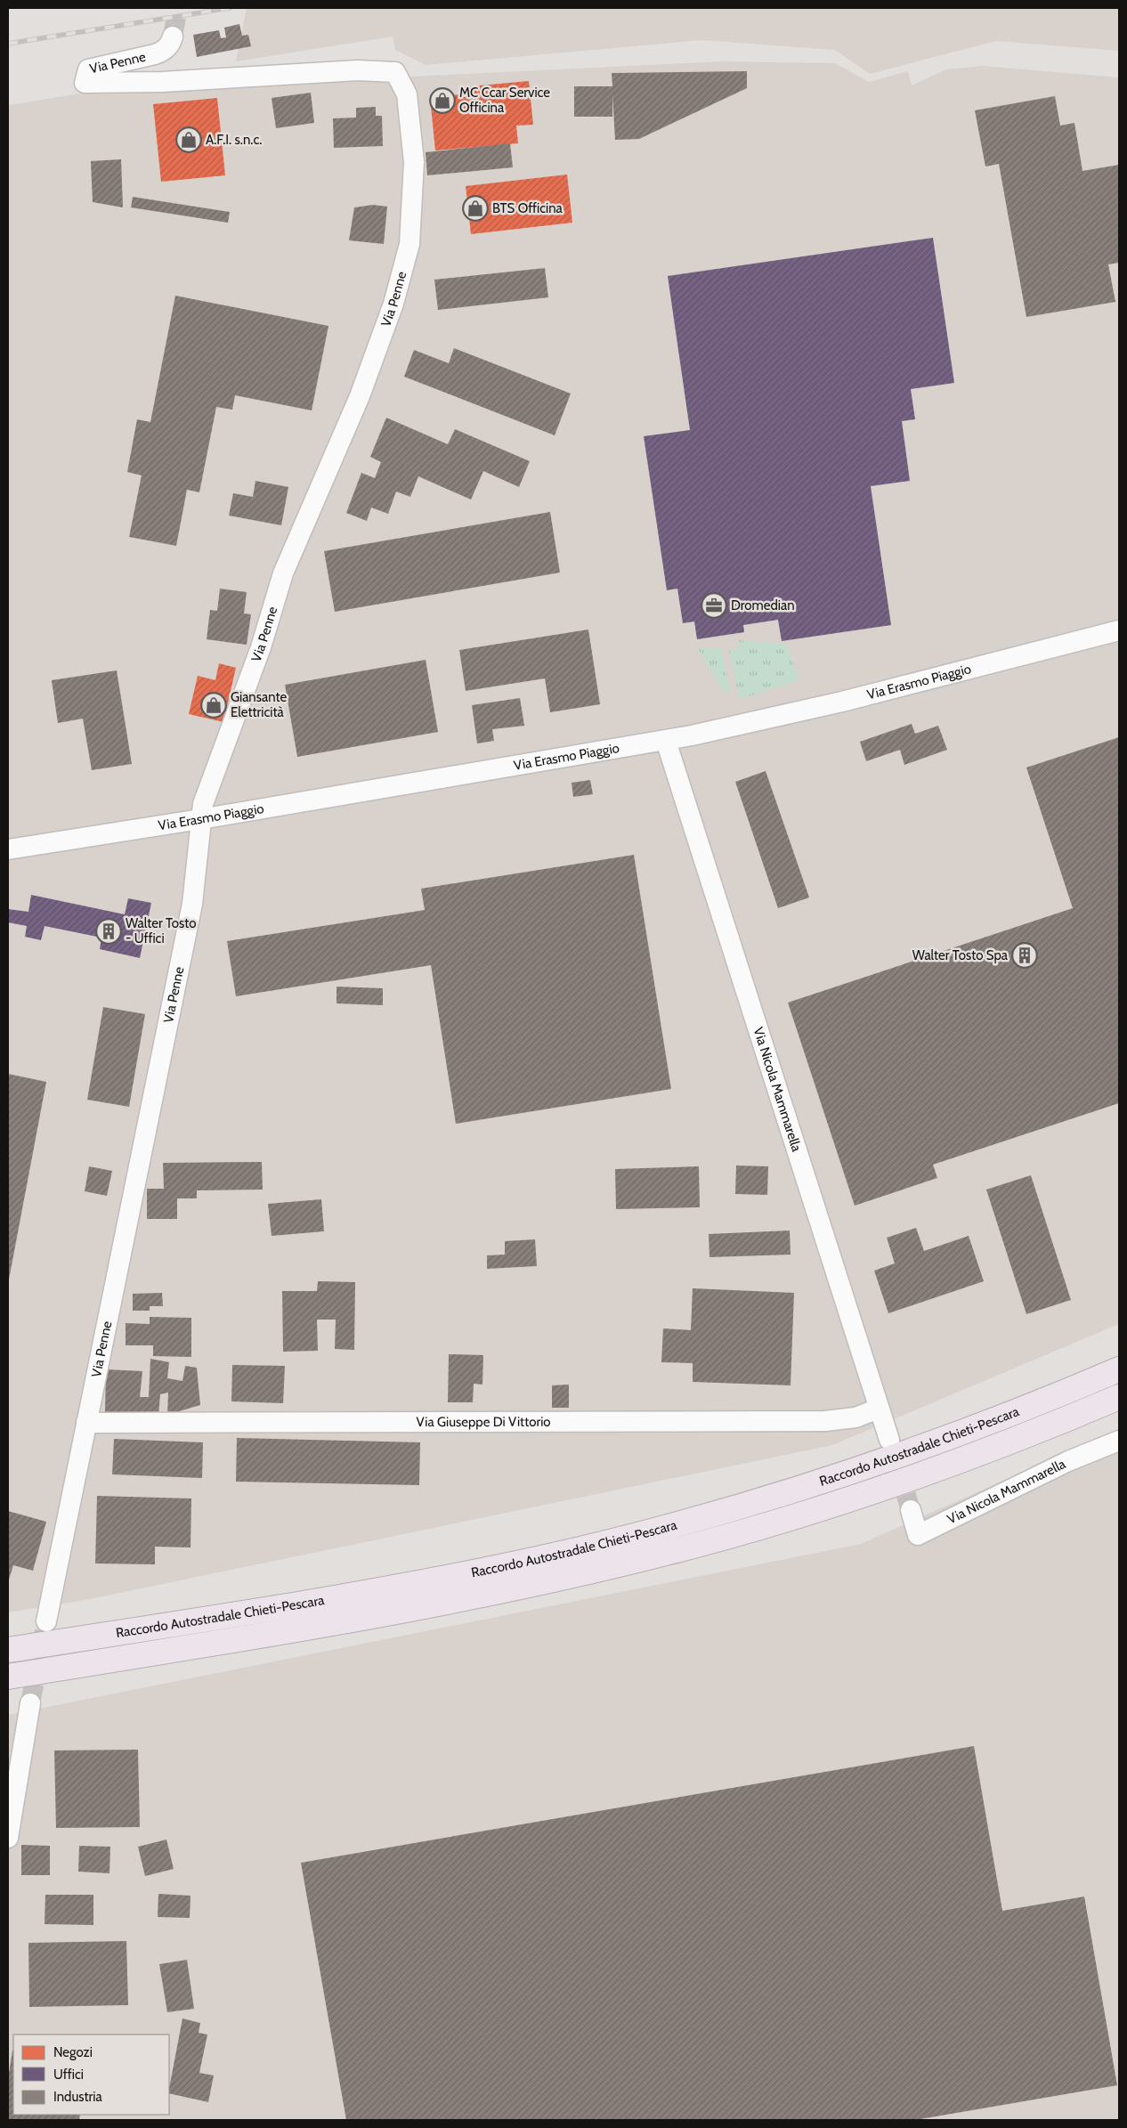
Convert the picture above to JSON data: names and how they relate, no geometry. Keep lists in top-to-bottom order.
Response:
{
  "streets": {
    "highway": ["Raccordo Autostradale Chieti-Pescara"],
    "street": [
      "Via Penne",
      "Via Erasmo Piaggio",
      "Via Nicola Mammarella",
      "Via Giuseppe Di Vittorio"
    ]
  },
  "crossings": [
    ["Via Penne", "Via Erasmo Piaggio"],
    ["Via Penne", "Via Giuseppe Di Vittorio"],
    ["Via Erasmo Piaggio", "Via Nicola Mammarella"],
    ["Via Nicola Mammarella", "Via Giuseppe Di Vittorio"]
  ],
  "places": {
    "shop": [
      "MC Ccar Service Officina",
      "A.F.I. s.n.c.",
      "BTS Officina",
      "Giansante Elettricità"
    ],
    "office": ["Dromedian"],
    "building": ["Walter Tosto - Uffici", "Walter Tosto Spa"]
  },
  "legend": ["Negozi", "Uffici", "Industria"]
}
